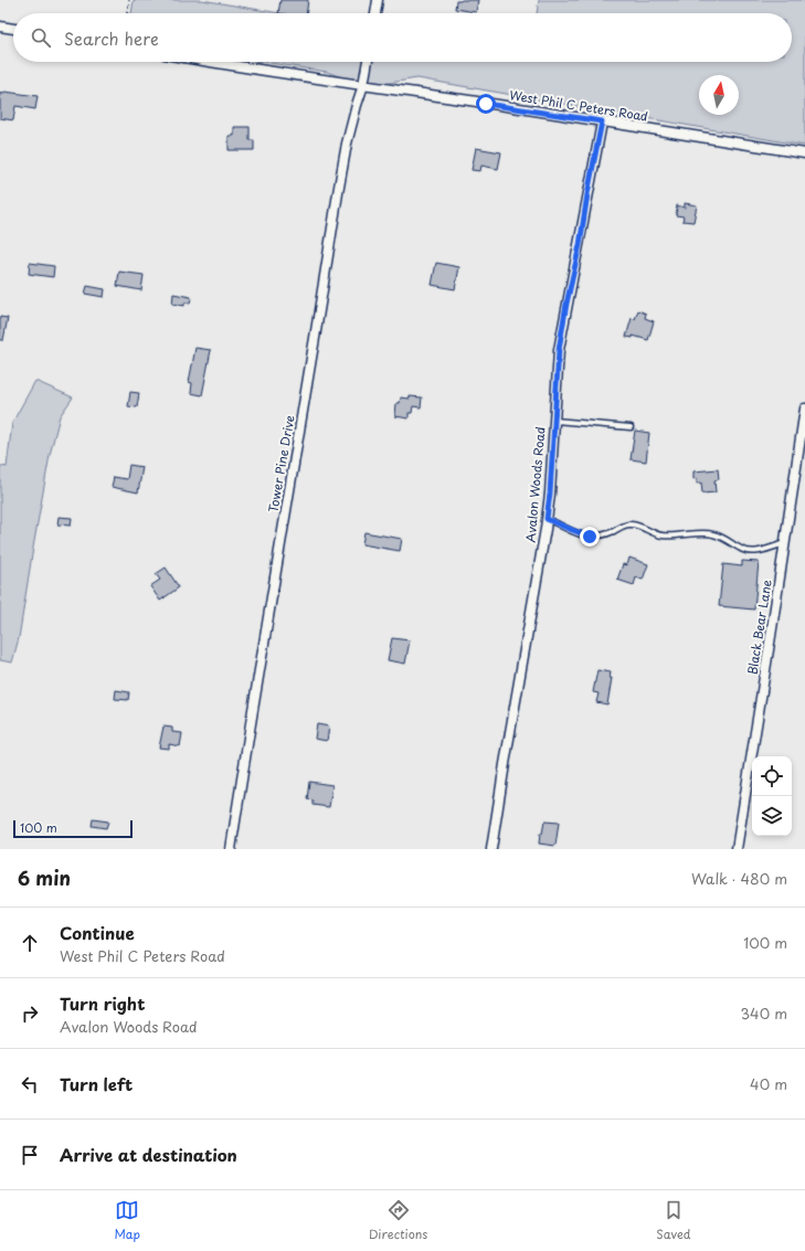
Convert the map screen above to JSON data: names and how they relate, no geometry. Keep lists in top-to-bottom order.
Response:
{
  "streets": {
    "street": [
      "West Phil C Peters Road",
      "Tower Pine Drive",
      "Avalon Woods Road",
      "Black Bear Lane"
    ]
  },
  "crossings": [
    ["West Phil C Peters Road", "Tower Pine Drive"],
    ["West Phil C Peters Road", "Avalon Woods Road"]
  ],
  "scale_bar": "100 m",
  "north": "top",
  "page": {
    "search": "Search here",
    "scale": "100 m",
    "heading": ["6 min", "Walk · 480 m"],
    "list": [
      ["Continue", "West Phil C Peters Road", "100 m"],
      ["Turn right", "Avalon Woods Road", "340 m"],
      ["Turn left", "40 m"],
      "Arrive at destination"
    ],
    "nav": ["Map", "Directions", "Saved"]
  }
}
